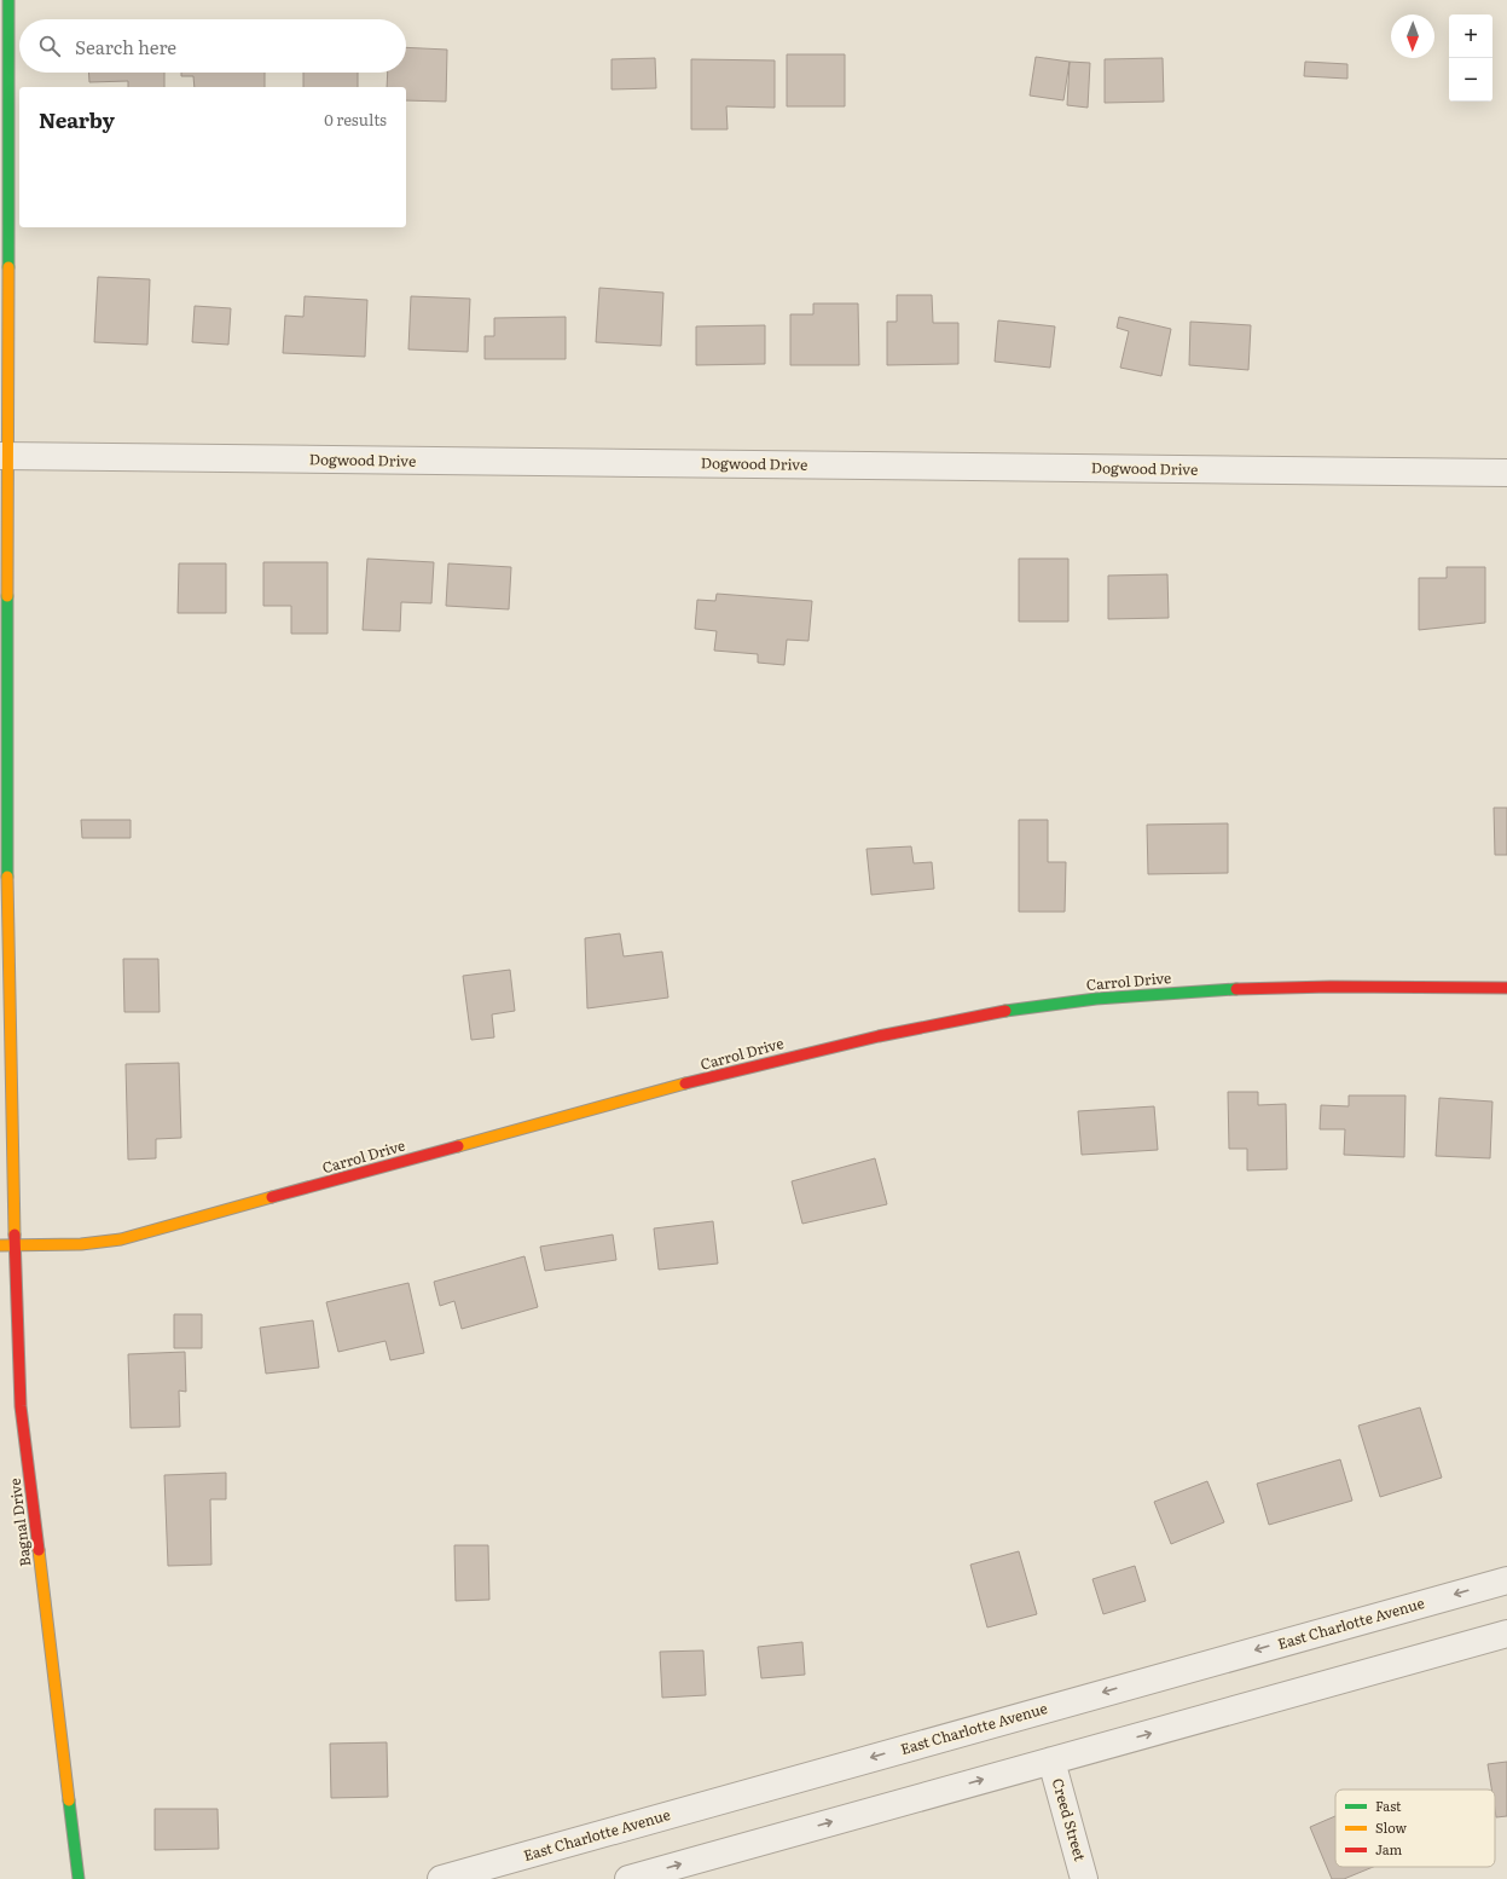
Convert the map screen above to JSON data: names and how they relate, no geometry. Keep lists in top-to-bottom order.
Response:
{
  "streets": {
    "street": [
      "Dogwood Drive",
      "Carrol Drive",
      "Bagnal Drive",
      "East Charlotte Avenue",
      "Creed Street"
    ]
  },
  "crossings": [
    ["Dogwood Drive", "Bagnal Drive"],
    ["Carrol Drive", "Bagnal Drive"]
  ],
  "legend": ["Fast", "Slow", "Jam"],
  "north": "bottom",
  "page": {
    "map_buttons": ["+", "−"],
    "search": "Search here",
    "heading": ["Nearby", "0 results"]
  }
}
